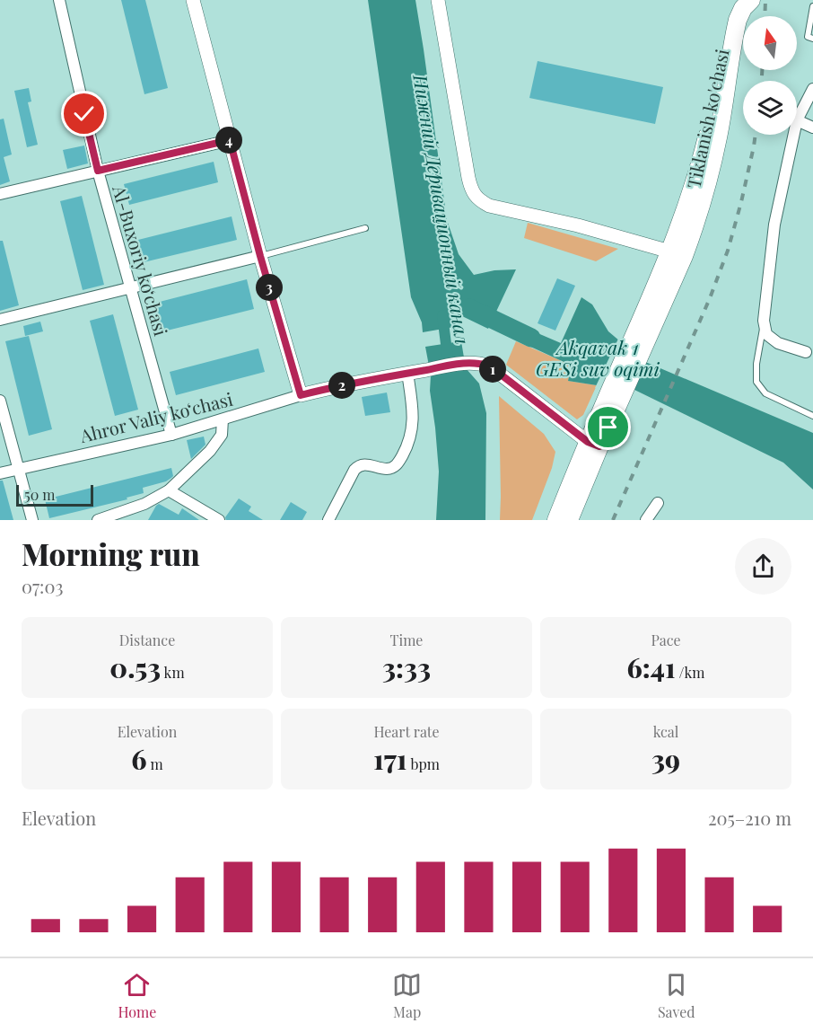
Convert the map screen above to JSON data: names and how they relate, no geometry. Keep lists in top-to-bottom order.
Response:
{
  "streets": {
    "street": ["Al-Buxoriy ko‘chasi", "Ahror Valiy koʻchasi"]
  },
  "crossings": [
    ["Al-Buxoriy ko‘chasi", "Ahror Valiy koʻchasi"]
  ],
  "water": ["Нижний Деривационный канал", "Akqavak 1 GESi suv oqimi"],
  "scale_bar": "50 m",
  "north": "top",
  "page": {
    "pins": [
      "4",
      "3",
      "1",
      "2"
    ],
    "scale": "50 m",
    "heading": ["Morning run", "07:03"],
    "stats": [
      ["Distance", "0.53 km"],
      ["Time", "3:33"],
      ["Pace", "6:41 /km"],
      ["Elevation", "6 m"],
      ["Heart rate", "171 bpm"],
      ["kcal", "39"]
    ],
    "chart": ["Elevation", "205–210 m"],
    "tabs": ["Home", "Map", "Saved"]
  }
}
